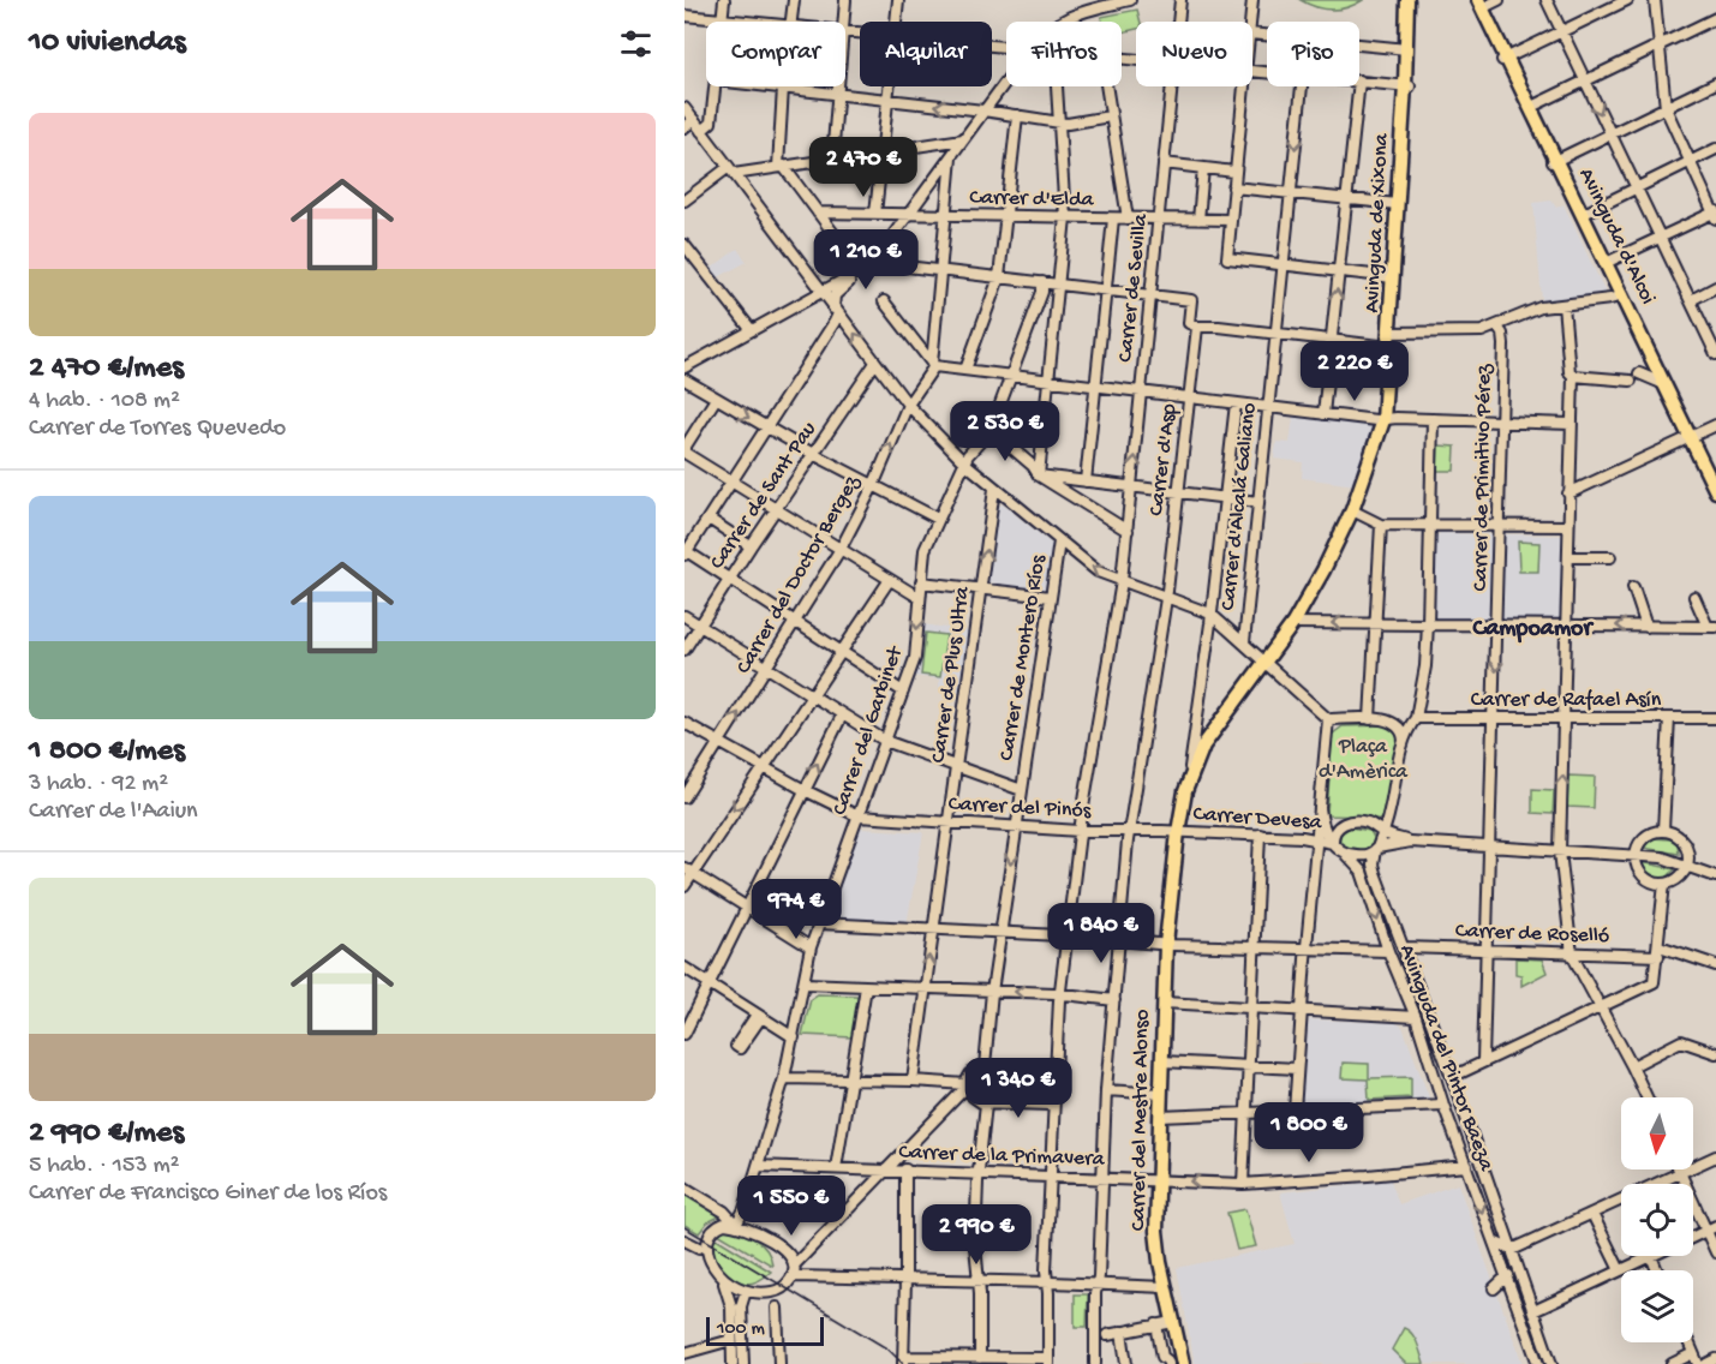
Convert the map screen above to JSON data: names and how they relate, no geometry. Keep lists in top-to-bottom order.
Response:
{
  "streets": {
    "main road": ["Avinguda de Xixona", "Avinguda d'Alcoi", "Carrer del Mestre Alonso"],
    "street": [
      "Carrer d'Elda",
      "Carrer de Sevilla",
      "Carrer d'Asp",
      "Carrer de Primitivo Pérez",
      "Carrer de Sant Pau",
      "Carrer d'Alcalá Galiano",
      "Carrer del Doctor Bergez",
      "Carrer de Montero Ríos",
      "Carrer de Plus Ultra",
      "Carrer de Rafael Asín",
      "Carrer del Garbinet",
      "Carrer del Pinós",
      "Carrer Devesa",
      "Carrer de Roselló",
      "Avinguda del Pintor Baeza",
      "Carrer de la Primavera"
    ]
  },
  "crossings": [
    ["Carrer d'Elda", "Carrer de Sevilla"],
    ["Avinguda de Xixona", "Carrer del Mestre Alonso"],
    ["Carrer de Sevilla", "Carrer d'Asp"],
    ["Carrer de Sevilla", "Carrer del Pinós"],
    ["Carrer de Sevilla", "Carrer de la Primavera"],
    ["Carrer d'Asp", "Carrer del Pinós"],
    ["Carrer d'Asp", "Carrer de la Primavera"],
    ["Carrer de Primitivo Pérez", "Carrer de Rafael Asín"],
    ["Carrer de Primitivo Pérez", "Carrer de Roselló"],
    ["Carrer de Montero Ríos", "Carrer del Garbinet"],
    ["Carrer de Montero Ríos", "Carrer del Pinós"],
    ["Carrer de Montero Ríos", "Carrer de la Primavera"],
    ["Carrer de Plus Ultra", "Carrer del Pinós"],
    ["Carrer del Garbinet", "Carrer del Pinós"],
    ["Carrer del Garbinet", "Carrer de la Primavera"],
    ["Carrer del Pinós", "Carrer Devesa"],
    ["Carrer del Pinós", "Carrer del Mestre Alonso"],
    ["Carrer Devesa", "Avinguda del Pintor Baeza"],
    ["Carrer Devesa", "Carrer del Mestre Alonso"],
    ["Carrer de Roselló", "Avinguda del Pintor Baeza"],
    ["Avinguda del Pintor Baeza", "Carrer de la Primavera"],
    ["Carrer del Mestre Alonso", "Carrer de la Primavera"]
  ],
  "districts": ["Campoamor"],
  "parks": ["Plaça d'Amèrica"],
  "scale_bar": "100 m",
  "north": "bottom",
  "page": {
    "heading": "10 viviendas",
    "chip": [
      "Comprar",
      "Alquilar",
      "Filtros",
      "Nuevo",
      "Piso"
    ],
    "list": [
      {
        "name": "2 470 €/mes",
        "note": "4 hab. · 108 m² · Carrer de Torres Quevedo"
      },
      {
        "name": "1 800 €/mes",
        "note": "3 hab. · 92 m² · Carrer de l'Aaiun"
      },
      {
        "name": "2 990 €/mes",
        "note": "5 hab. · 153 m² · Carrer de Francisco Giner de los Ríos"
      }
    ],
    "price": [
      "2 470 €",
      "1 210 €",
      "2 220 €",
      "2 530 €",
      "974 €",
      "1 840 €",
      "1 340 €",
      "1 800 €",
      "1 550 €",
      "2 990 €"
    ],
    "scale": "100 m"
  }
}
